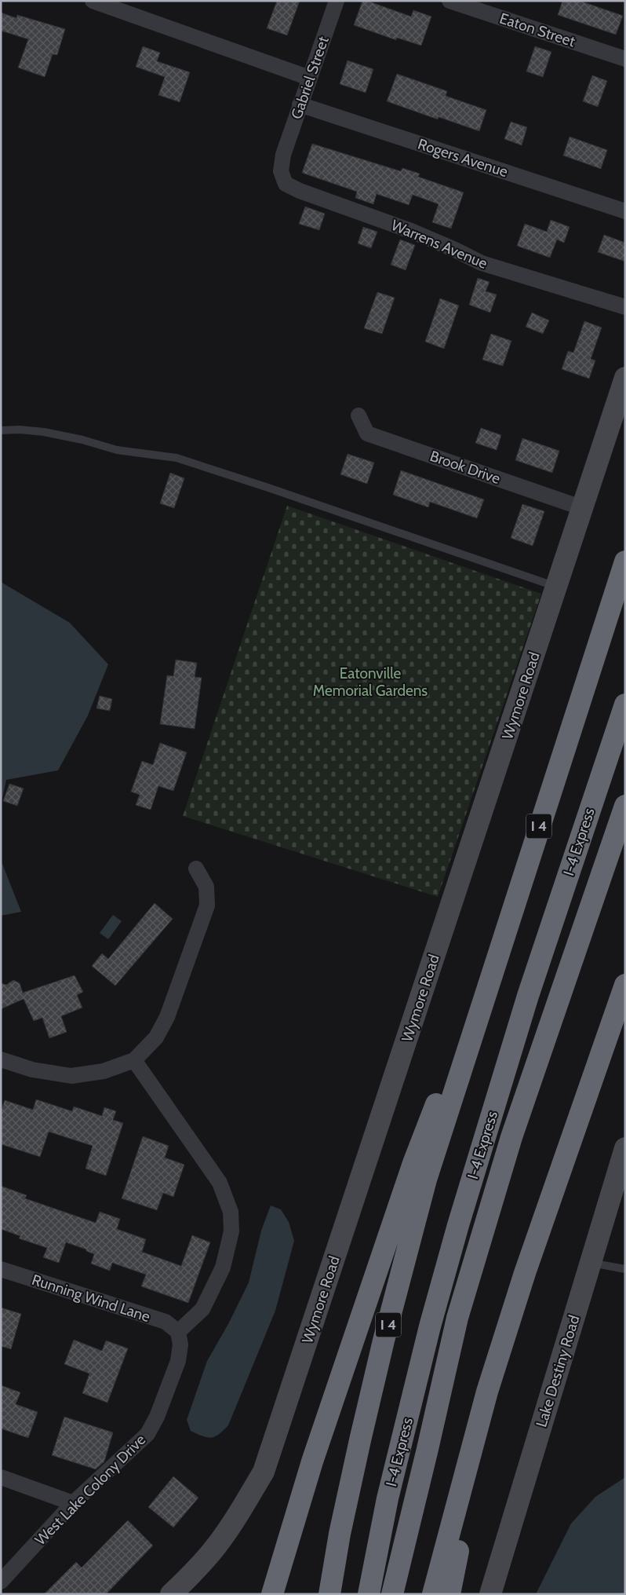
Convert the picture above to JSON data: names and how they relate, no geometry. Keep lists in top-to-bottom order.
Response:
{
  "streets": {
    "highway": ["I 4", "I-4 Express"],
    "main road": ["Wymore Road", "Lake Destiny Road"],
    "street": [
      "Eaton Street",
      "Gabriel Street",
      "Rogers Avenue",
      "Warrens Avenue",
      "Brook Drive",
      "Running Wind Lane",
      "West Lake Colony Drive"
    ]
  },
  "crossings": [
    ["Gabriel Street", "Rogers Avenue"],
    ["Gabriel Street", "Warrens Avenue"],
    ["Brook Drive", "Wymore Road"],
    ["Running Wind Lane", "West Lake Colony Drive"]
  ],
  "parks": ["Eatonville Memorial Gardens"]
}
